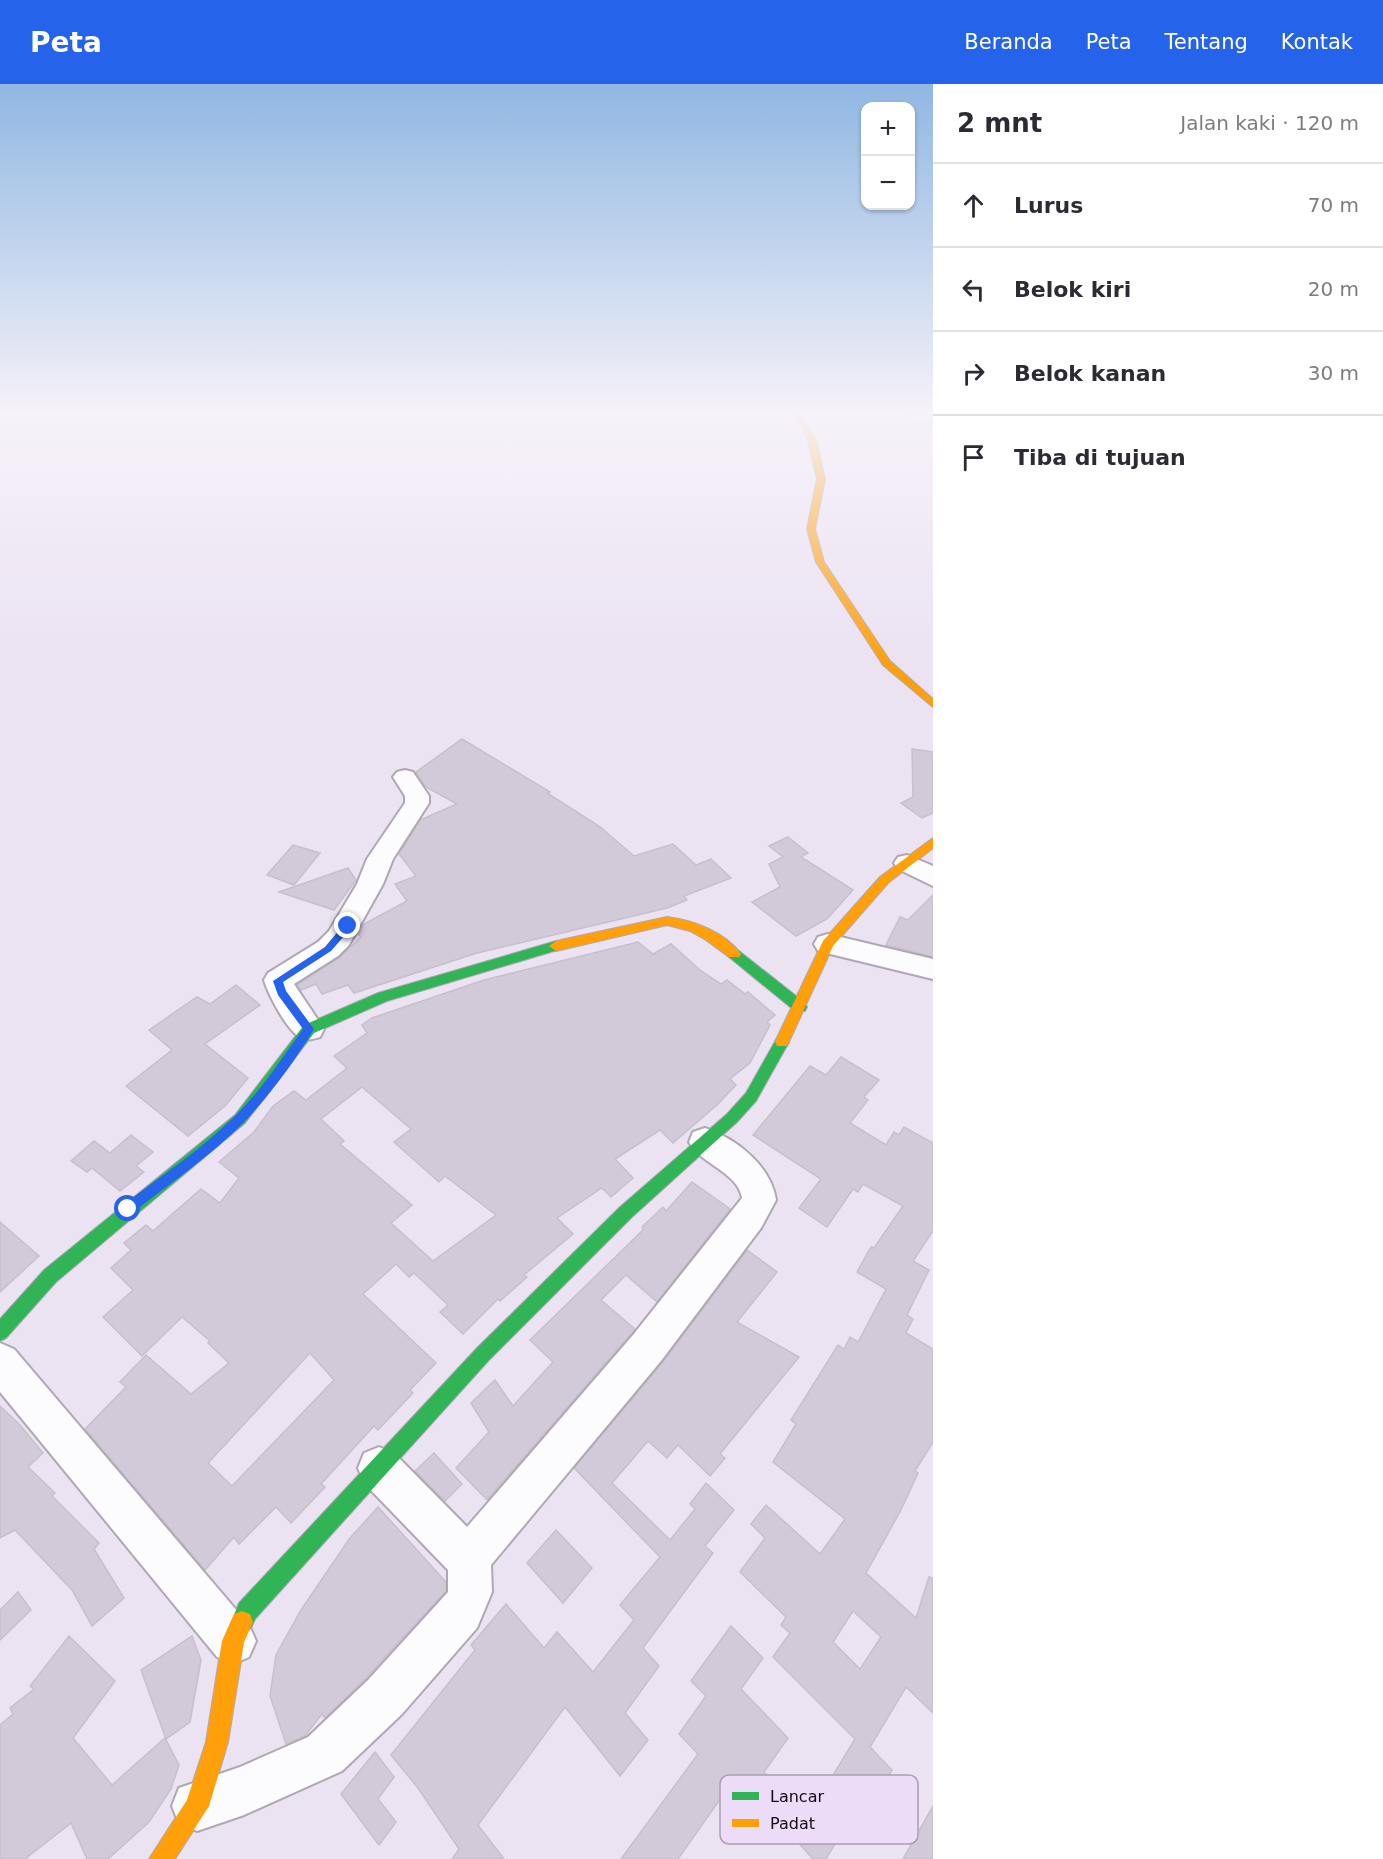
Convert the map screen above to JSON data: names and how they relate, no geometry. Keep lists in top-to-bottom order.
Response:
{
  "legend": ["Lancar", "Padat"],
  "page": {
    "header": "Peta",
    "nav": [
      "Beranda",
      "Peta",
      "Tentang",
      "Kontak"
    ],
    "heading": ["2 mnt", "Jalan kaki · 120 m"],
    "map_buttons": ["+", "−"],
    "list": [
      ["Lurus", "70 m"],
      ["Belok kiri", "20 m"],
      ["Belok kanan", "30 m"],
      "Tiba di tujuan"
    ]
  }
}
